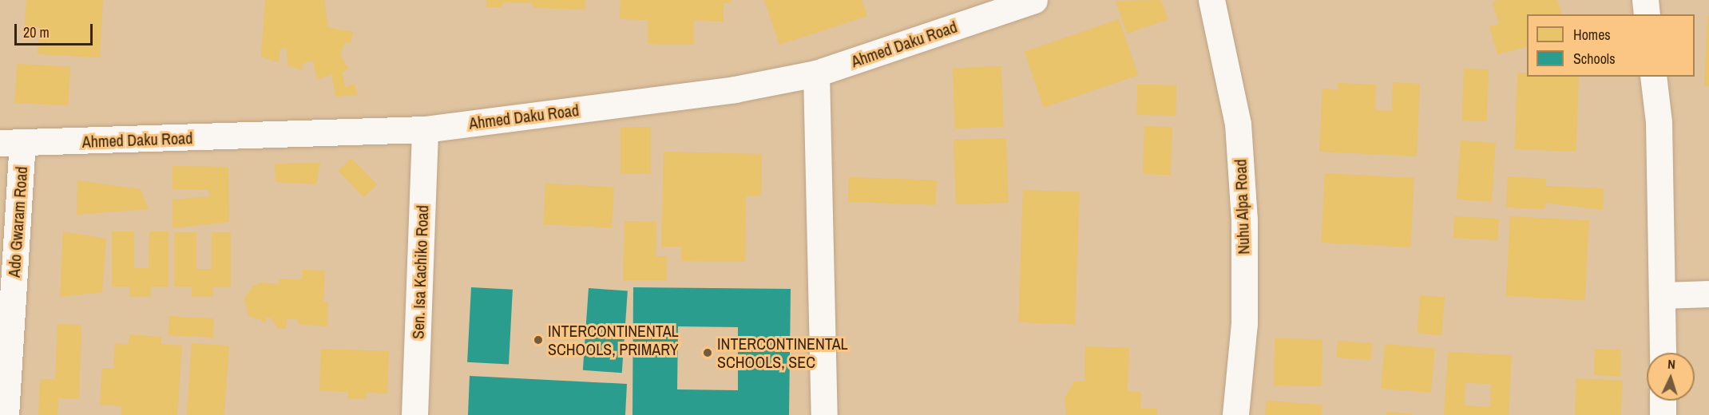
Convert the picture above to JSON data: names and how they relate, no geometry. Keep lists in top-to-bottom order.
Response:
{
  "streets": {
    "street": [
      "Ahmed Daku Road",
      "Nuhu Alpa Road",
      "Ado Gwaram Road",
      "Sen. Isa Kachiko Road"
    ]
  },
  "crossings": [
    ["Ahmed Daku Road", "Ado Gwaram Road"],
    ["Ahmed Daku Road", "Sen. Isa Kachiko Road"]
  ],
  "places": ["INTERCONTINENTAL SCHOOLS, PRIMARY", "INTERCONTINENTAL SCHOOLS, SEC"],
  "legend": ["Homes", "Schools"],
  "scale_bar": "20 m",
  "north": "top"
}
